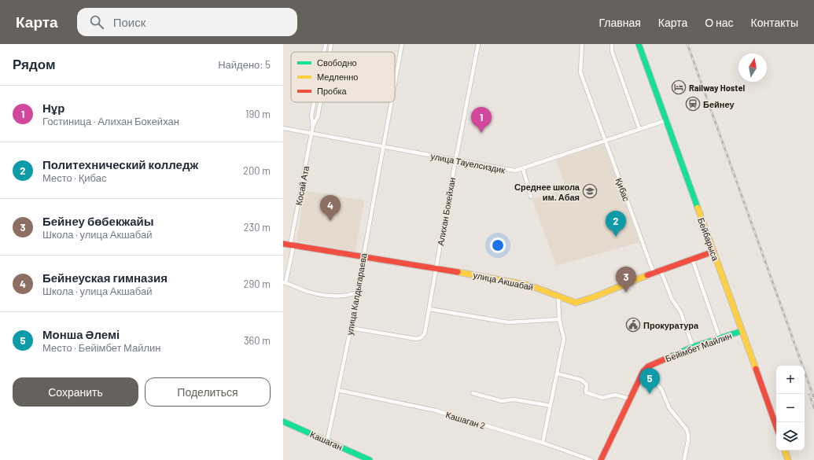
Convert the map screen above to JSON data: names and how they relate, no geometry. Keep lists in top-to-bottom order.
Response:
{
  "streets": {
    "street": [
      "улица Тауелсиздик",
      "Косай Ата",
      "Қибас",
      "Алихан Бокейхан",
      "Бейбарыса",
      "улица Акшабай",
      "улица Калдыгараева",
      "Бейімбет Майлин",
      "Кашаган 2",
      "Кашаган"
    ]
  },
  "crossings": [
    ["улица Тауелсиздик", "Косай Ата"],
    ["улица Тауелсиздик", "Қибас"],
    ["улица Тауелсиздик", "Алихан Бокейхан"],
    ["улица Тауелсиздик", "Бейбарыса"],
    ["улица Тауелсиздик", "улица Калдыгараева"],
    ["Косай Ата", "улица Акшабай"],
    ["Қибас", "улица Акшабай"],
    ["Алихан Бокейхан", "улица Акшабай"],
    ["Алихан Бокейхан", "улица Калдыгараева"],
    ["Бейбарыса", "улица Акшабай"],
    ["Бейбарыса", "Бейімбет Майлин"],
    ["улица Акшабай", "улица Калдыгараева"],
    ["улица Калдыгараева", "Кашаган 2"],
    ["улица Калдыгараева", "Кашаган"]
  ],
  "places": {
    "hotel": ["Railway Hostel"],
    "station": ["Бейнеу"],
    "school or university": ["Среднее школа им. Абая"],
    "public building": ["Прокуратура"]
  },
  "legend": ["Свободно", "Медленно", "Пробка"],
  "north": "top",
  "page": {
    "header": "Карта",
    "search": "Поиск",
    "nav": [
      "Главная",
      "Карта",
      "О нас",
      "Контакты"
    ],
    "heading": ["Рядом", "Найдено: 5"],
    "list": [
      {
        "mark": "1",
        "name": "Нұр",
        "note": "Гостиница · Алихан Бокейхан",
        "value": "190 m"
      },
      {
        "mark": "2",
        "name": "Политехнический колледж",
        "note": "Место · Қибас",
        "value": "200 m"
      },
      {
        "mark": "3",
        "name": "Бейнеу бөбекжайы",
        "note": "Школа · улица Акшабай",
        "value": "230 m"
      },
      {
        "mark": "4",
        "name": "Бейнеуская гимназия",
        "note": "Школа · улица Акшабай",
        "value": "290 m"
      },
      {
        "mark": "5",
        "name": "Монша Әлемі",
        "note": "Место · Бейімбет Майлин",
        "value": "360 m"
      }
    ],
    "pins": [
      "1",
      "4",
      "2",
      "3",
      "5"
    ],
    "map_buttons": ["+", "−"],
    "buttons": ["Сохранить", "Поделиться"]
  }
}
